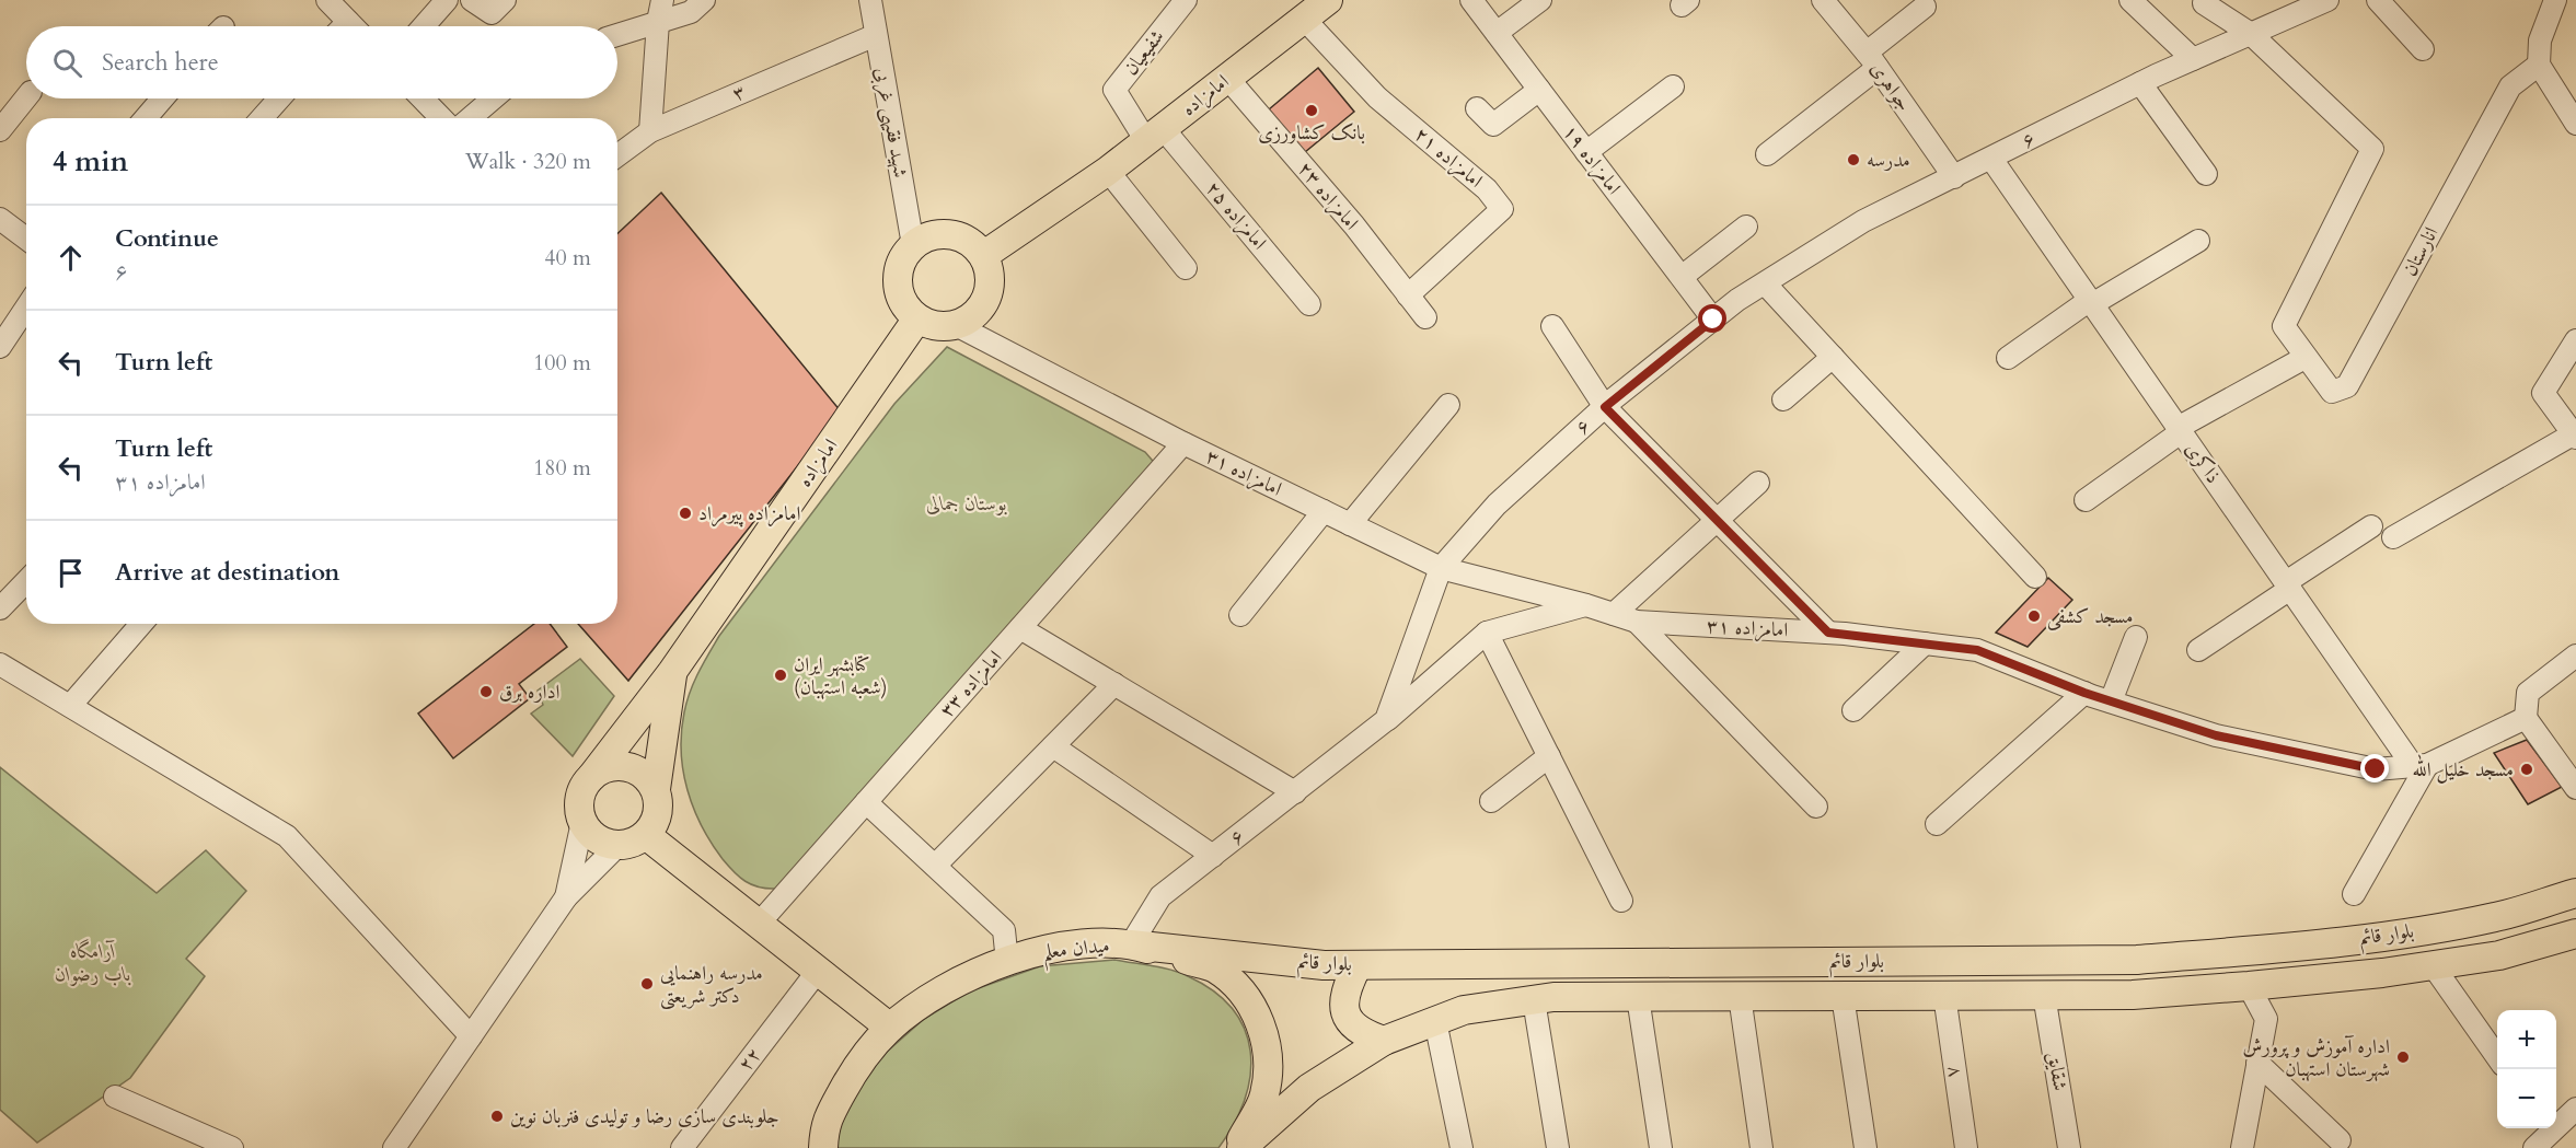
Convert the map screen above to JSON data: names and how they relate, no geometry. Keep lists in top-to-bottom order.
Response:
{
  "streets": {
    "main road": ["امامزاده", "بلوار قائم", "میدان معلم"],
    "street": [
      "شفیعیان",
      "جواهری",
      "۳",
      "شهید فقیهی غربی",
      "۶",
      "امامزاده ۲۱",
      "امامزاده ۱۹",
      "امامزاده ۲۳",
      "امامزاده ۲۵",
      "انارستان",
      "ذاکری",
      "امامزاده ۳۱",
      "امامزاده ۳۳",
      "۲۲",
      "۸",
      "شقایق"
    ]
  },
  "crossings": [
    ["شفیعیان", "امامزاده"],
    ["شفیعیان", "امامزاده ۲۵"],
    ["جواهری", "۶"],
    ["۳", "شهید فقیهی غربی"],
    ["امامزاده", "شهید فقیهی غربی"],
    ["امامزاده", "امامزاده ۲۱"],
    ["امامزاده", "امامزاده ۲۳"],
    ["امامزاده", "امامزاده ۲۵"],
    ["امامزاده", "امامزاده ۳۱"],
    ["شهید فقیهی غربی", "امامزاده ۳۱"],
    ["۶", "امامزاده ۱۹"],
    ["۶", "ذاکری"],
    ["۶", "امامزاده ۳۱"],
    ["۶", "بلوار قائم"],
    ["۶", "میدان معلم"],
    ["امامزاده ۲۱", "امامزاده ۲۳"],
    ["ذاکری", "امامزاده ۳۱"],
    ["امامزاده ۳۱", "امامزاده ۳۳"],
    ["بلوار قائم", "میدان معلم"],
    ["بلوار قائم", "۸"],
    ["بلوار قائم", "شقایق"]
  ],
  "parks": ["بوستان جمالی", "آرامگاه باب رضوان"],
  "places": [
    "بانک کشاورزی",
    "مدرسه",
    "امامزاده پیرمراد",
    "مسجد کشفی",
    "کتابشهر ایران (شعبه استهبان)",
    "اداره برق",
    "مسجد خلیل الله",
    "مدرسه راهنمایی دکتر شریعتی",
    "اداره آموزش و پرورش شهرستان استهبان",
    "جلوبندی سازی رضا و تولیدی فنربان نوین"
  ],
  "page": {
    "search": "Search here",
    "heading": ["4 min", "Walk · 320 m"],
    "list": [
      ["Continue", "۶", "40 m"],
      ["Turn left", "100 m"],
      ["Turn left", "امامزاده ۳۱", "180 m"],
      "Arrive at destination"
    ],
    "map_buttons": ["+", "−"]
  }
}
